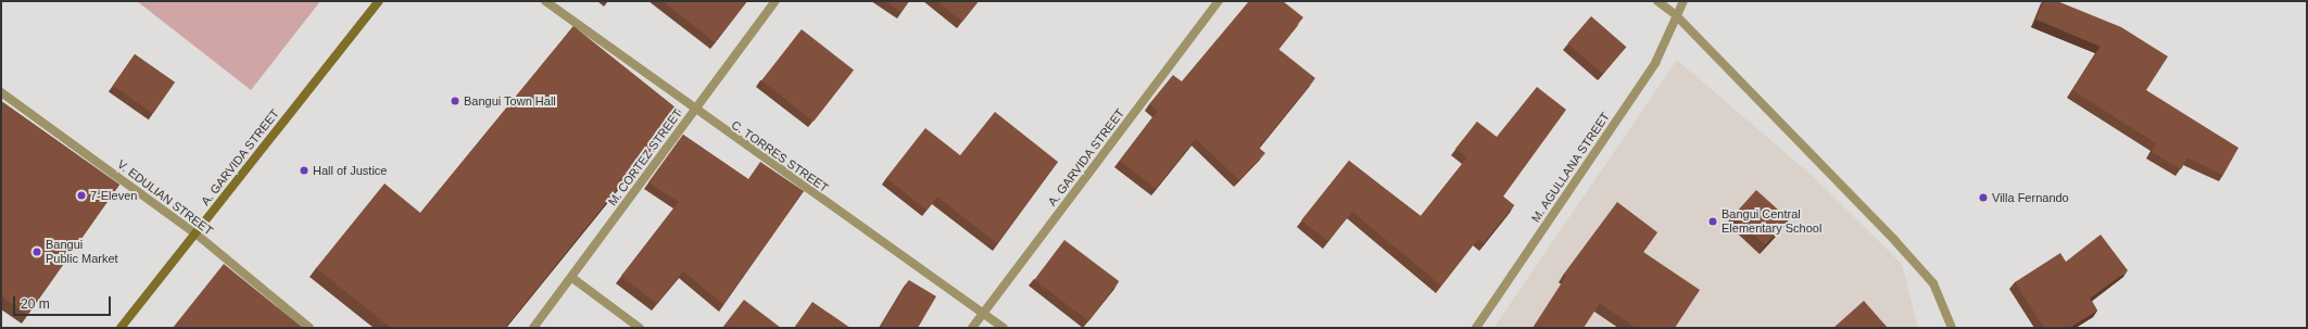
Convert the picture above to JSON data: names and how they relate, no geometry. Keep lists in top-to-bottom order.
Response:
{
  "streets": {
    "main road": ["A. GARVIDA STREET"],
    "street": [
      "C. TORRES STREET",
      "M. CORTEZ STREET",
      "M. AGULLANA STREET",
      "V. EDULIAN STREET"
    ]
  },
  "crossings": [
    ["C. TORRES STREET", "A. GARVIDA STREET"],
    ["C. TORRES STREET", "M. CORTEZ STREET"],
    ["A. GARVIDA STREET", "V. EDULIAN STREET"]
  ],
  "places": [
    "Bangui Town Hall",
    "Hall of Justice",
    "7-Eleven",
    "Villa Fernando",
    "Bangui Central Elementary School",
    "Bangui Public Market"
  ],
  "scale_bar": "20 m"
}
